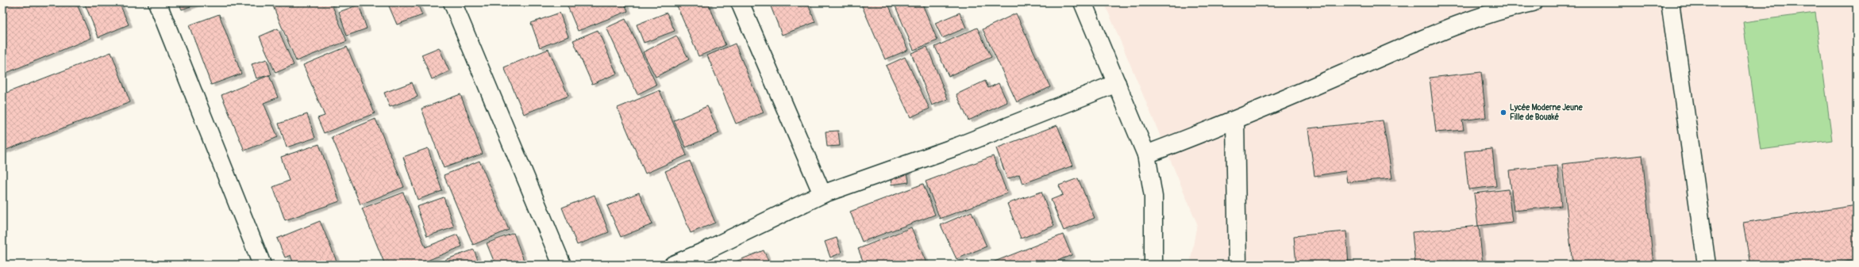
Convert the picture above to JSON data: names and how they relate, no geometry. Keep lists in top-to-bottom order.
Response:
{
  "places": ["Lycée Moderne Jeune Fille de Bouaké"]
}
